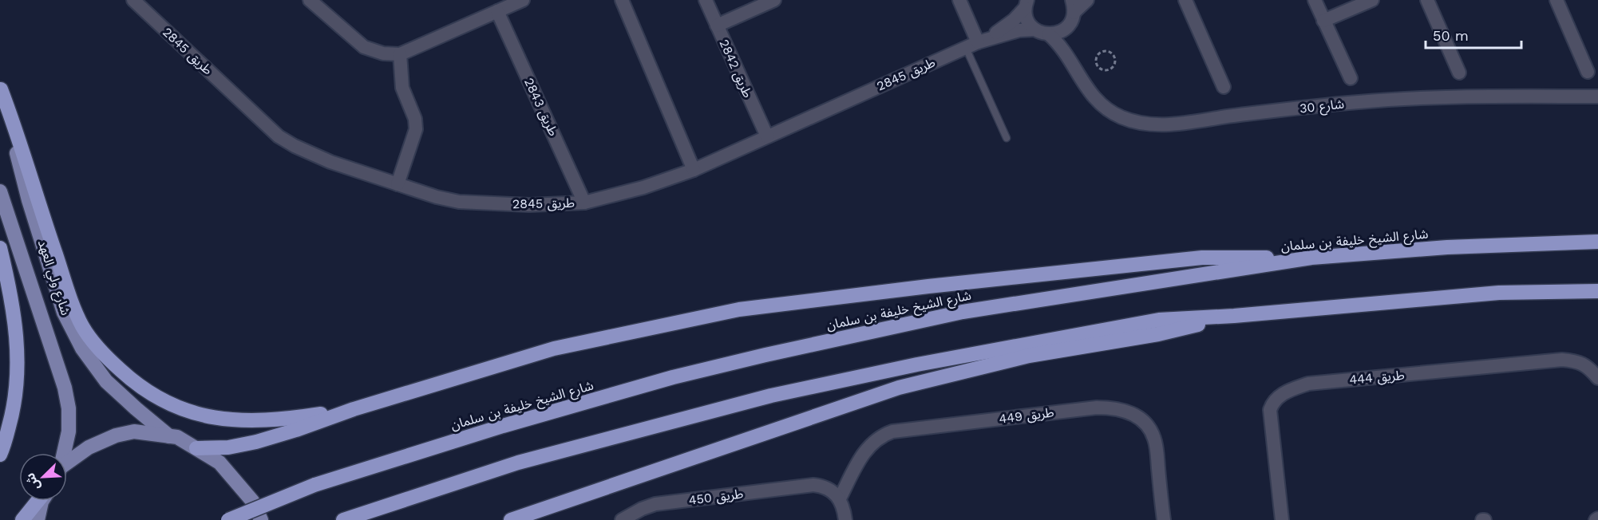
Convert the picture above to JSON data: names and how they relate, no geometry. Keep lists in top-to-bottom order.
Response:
{
  "streets": {
    "highway": ["شارع الشيخ خليفة بن سلمان"],
    "main road": ["شارع ولي العهد"],
    "street": [
      "طريق 2845",
      "طريق 2842",
      "شارع 30",
      "طريق 2843",
      "طريق 444",
      "طريق 449",
      "طريق 450"
    ]
  },
  "crossings": [
    ["طريق 2845", "طريق 2842"],
    ["طريق 2845", "طريق 2843"],
    ["طريق 449", "طريق 450"]
  ],
  "scale_bar": "50 m",
  "north": "bottom left"
}
